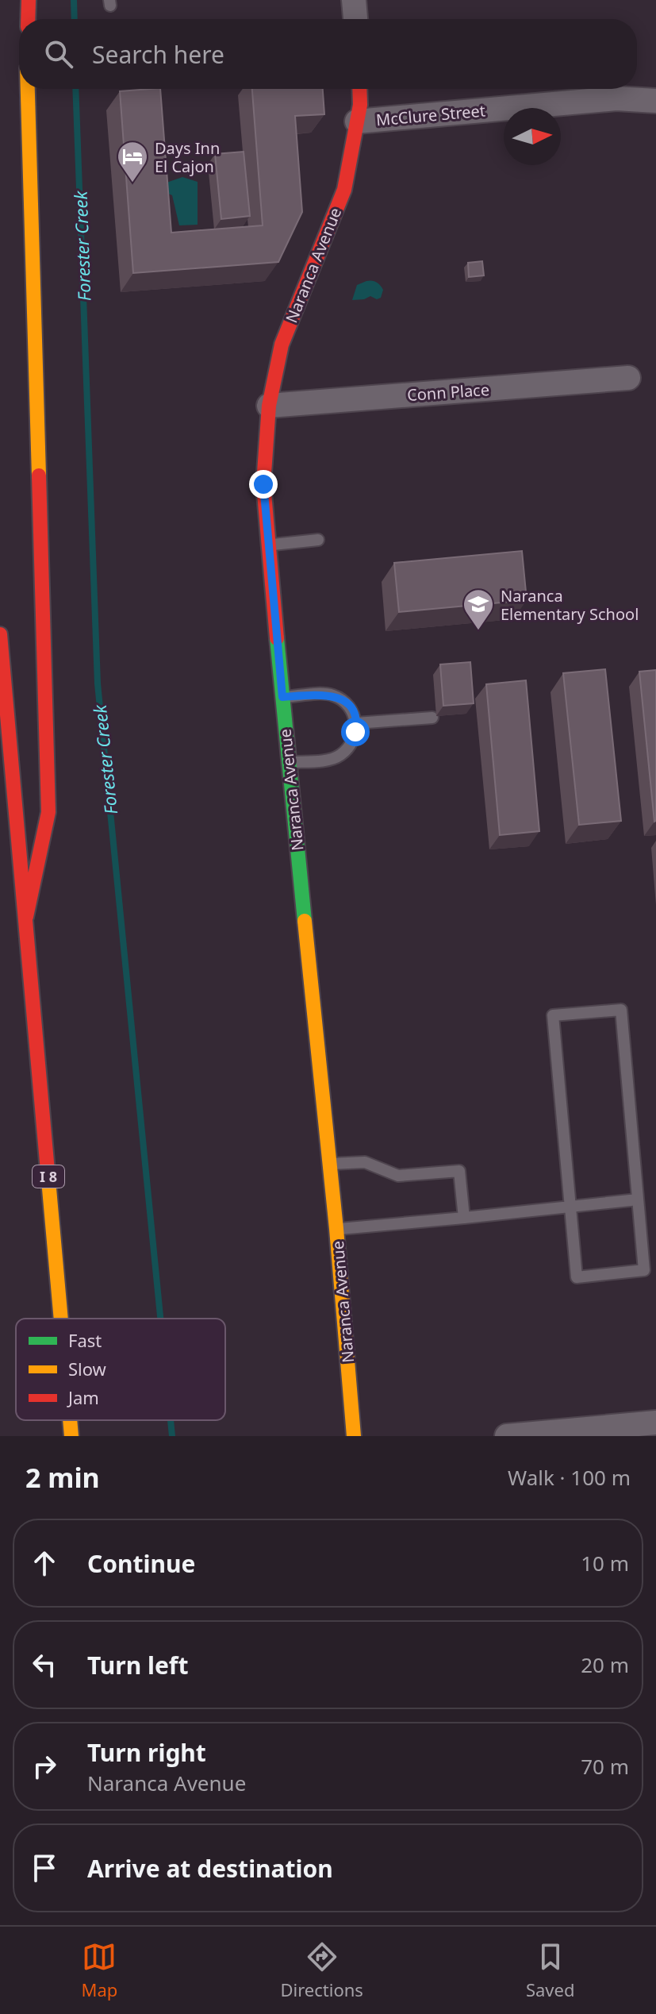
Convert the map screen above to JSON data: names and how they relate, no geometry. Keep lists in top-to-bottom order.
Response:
{
  "streets": {
    "main road": ["Naranca Avenue", "I 8"],
    "street": ["McClure Street", "Conn Place"]
  },
  "crossings": [
    ["McClure Street", "Naranca Avenue"],
    ["Naranca Avenue", "Conn Place"]
  ],
  "water": ["Forester Creek"],
  "places": {
    "hotel": ["Days Inn El Cajon"],
    "school or university": ["Naranca Elementary School"]
  },
  "legend": ["Fast", "Slow", "Jam"],
  "north": "right",
  "page": {
    "search": "Search here",
    "heading": ["2 min", "Walk · 100 m"],
    "list": [
      ["Continue", "10 m"],
      ["Turn left", "20 m"],
      ["Turn right", "Naranca Avenue", "70 m"],
      "Arrive at destination"
    ],
    "nav": ["Map", "Directions", "Saved"]
  }
}
